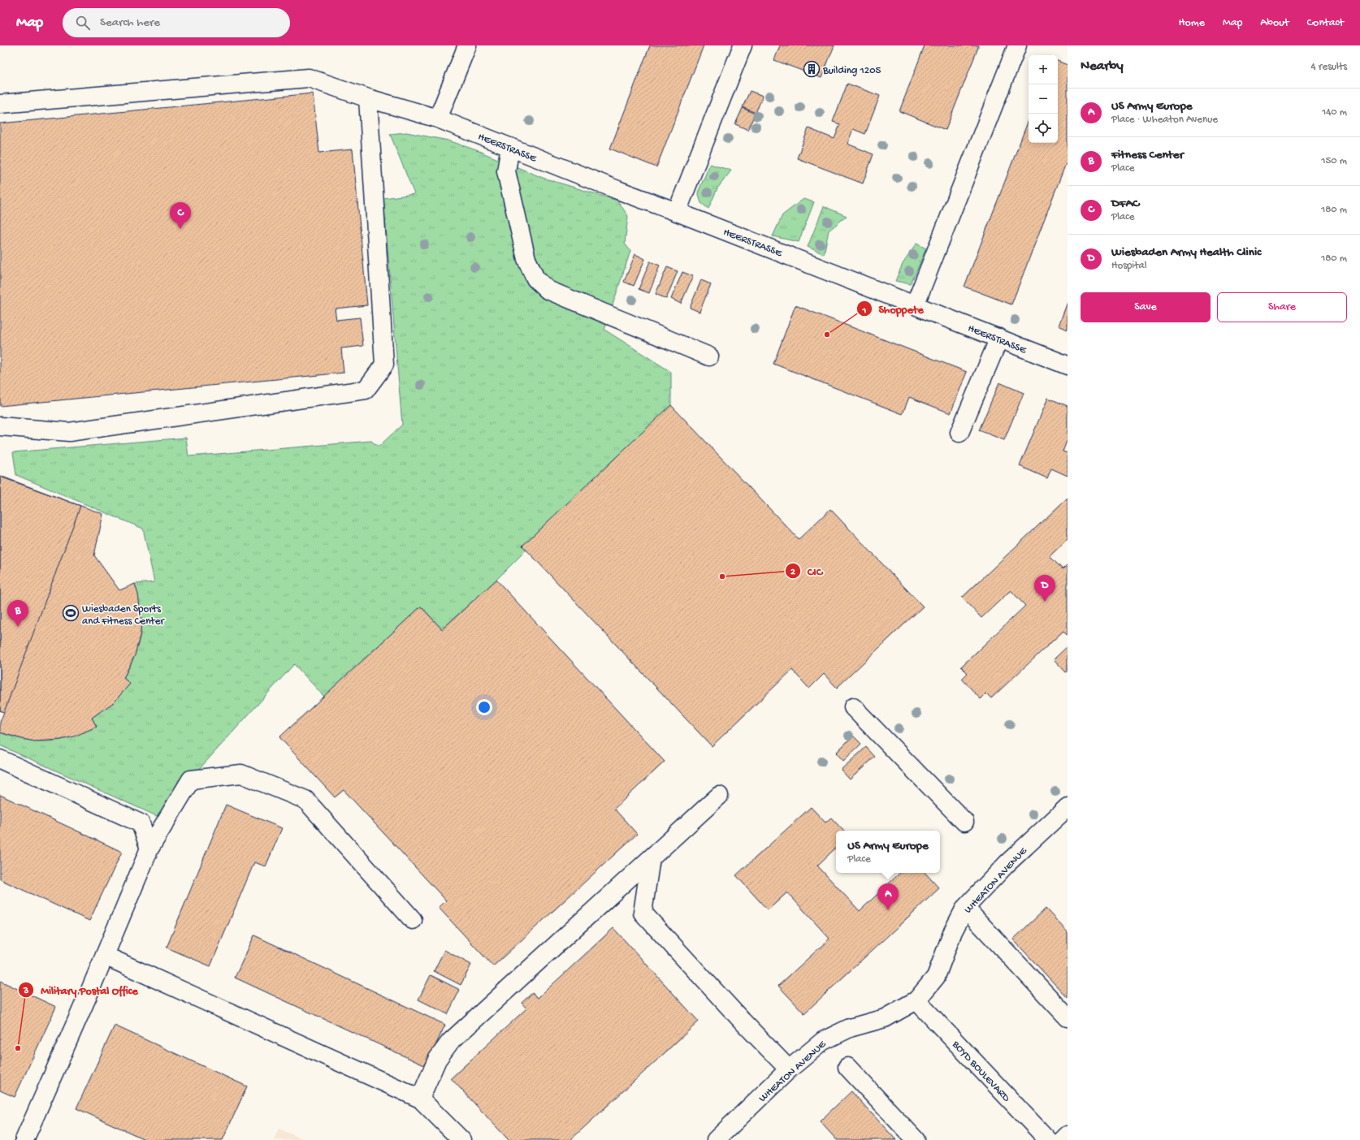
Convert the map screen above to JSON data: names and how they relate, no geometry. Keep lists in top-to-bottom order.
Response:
{
  "streets": {
    "street": ["HEERSTRASSE", "WHEATON AVENUE", "BOYD BOULEVARD"]
  },
  "crossings": [
    ["WHEATON AVENUE", "BOYD BOULEVARD"]
  ],
  "places": {
    "building": ["Building 1205"],
    "other": ["Shoppete", "CIC", "Military Postal Office"],
    "sports": ["Wiesbaden Sports and Fitness Center"]
  },
  "page": {
    "header": "Map",
    "search": "Search here",
    "nav": [
      "Home",
      "Map",
      "About",
      "Contact"
    ],
    "heading": ["Nearby", "4 results"],
    "map_buttons": ["+", "−"],
    "list": [
      {
        "mark": "A",
        "name": "US Army Europe",
        "note": "Place · Wheaton Avenue",
        "value": "140 m"
      },
      {
        "mark": "B",
        "name": "Fitness Center",
        "note": "Place",
        "value": "150 m"
      },
      {
        "mark": "C",
        "name": "DFAC",
        "note": "Place",
        "value": "180 m"
      },
      {
        "mark": "D",
        "name": "Wiesbaden Army Health Clinic",
        "note": "Hospital",
        "value": "180 m"
      }
    ],
    "pins": [
      "C",
      "D",
      "B",
      "A"
    ],
    "buttons": ["Save", "Share"],
    "popup": ["US Army Europe", "Place"]
  }
}
